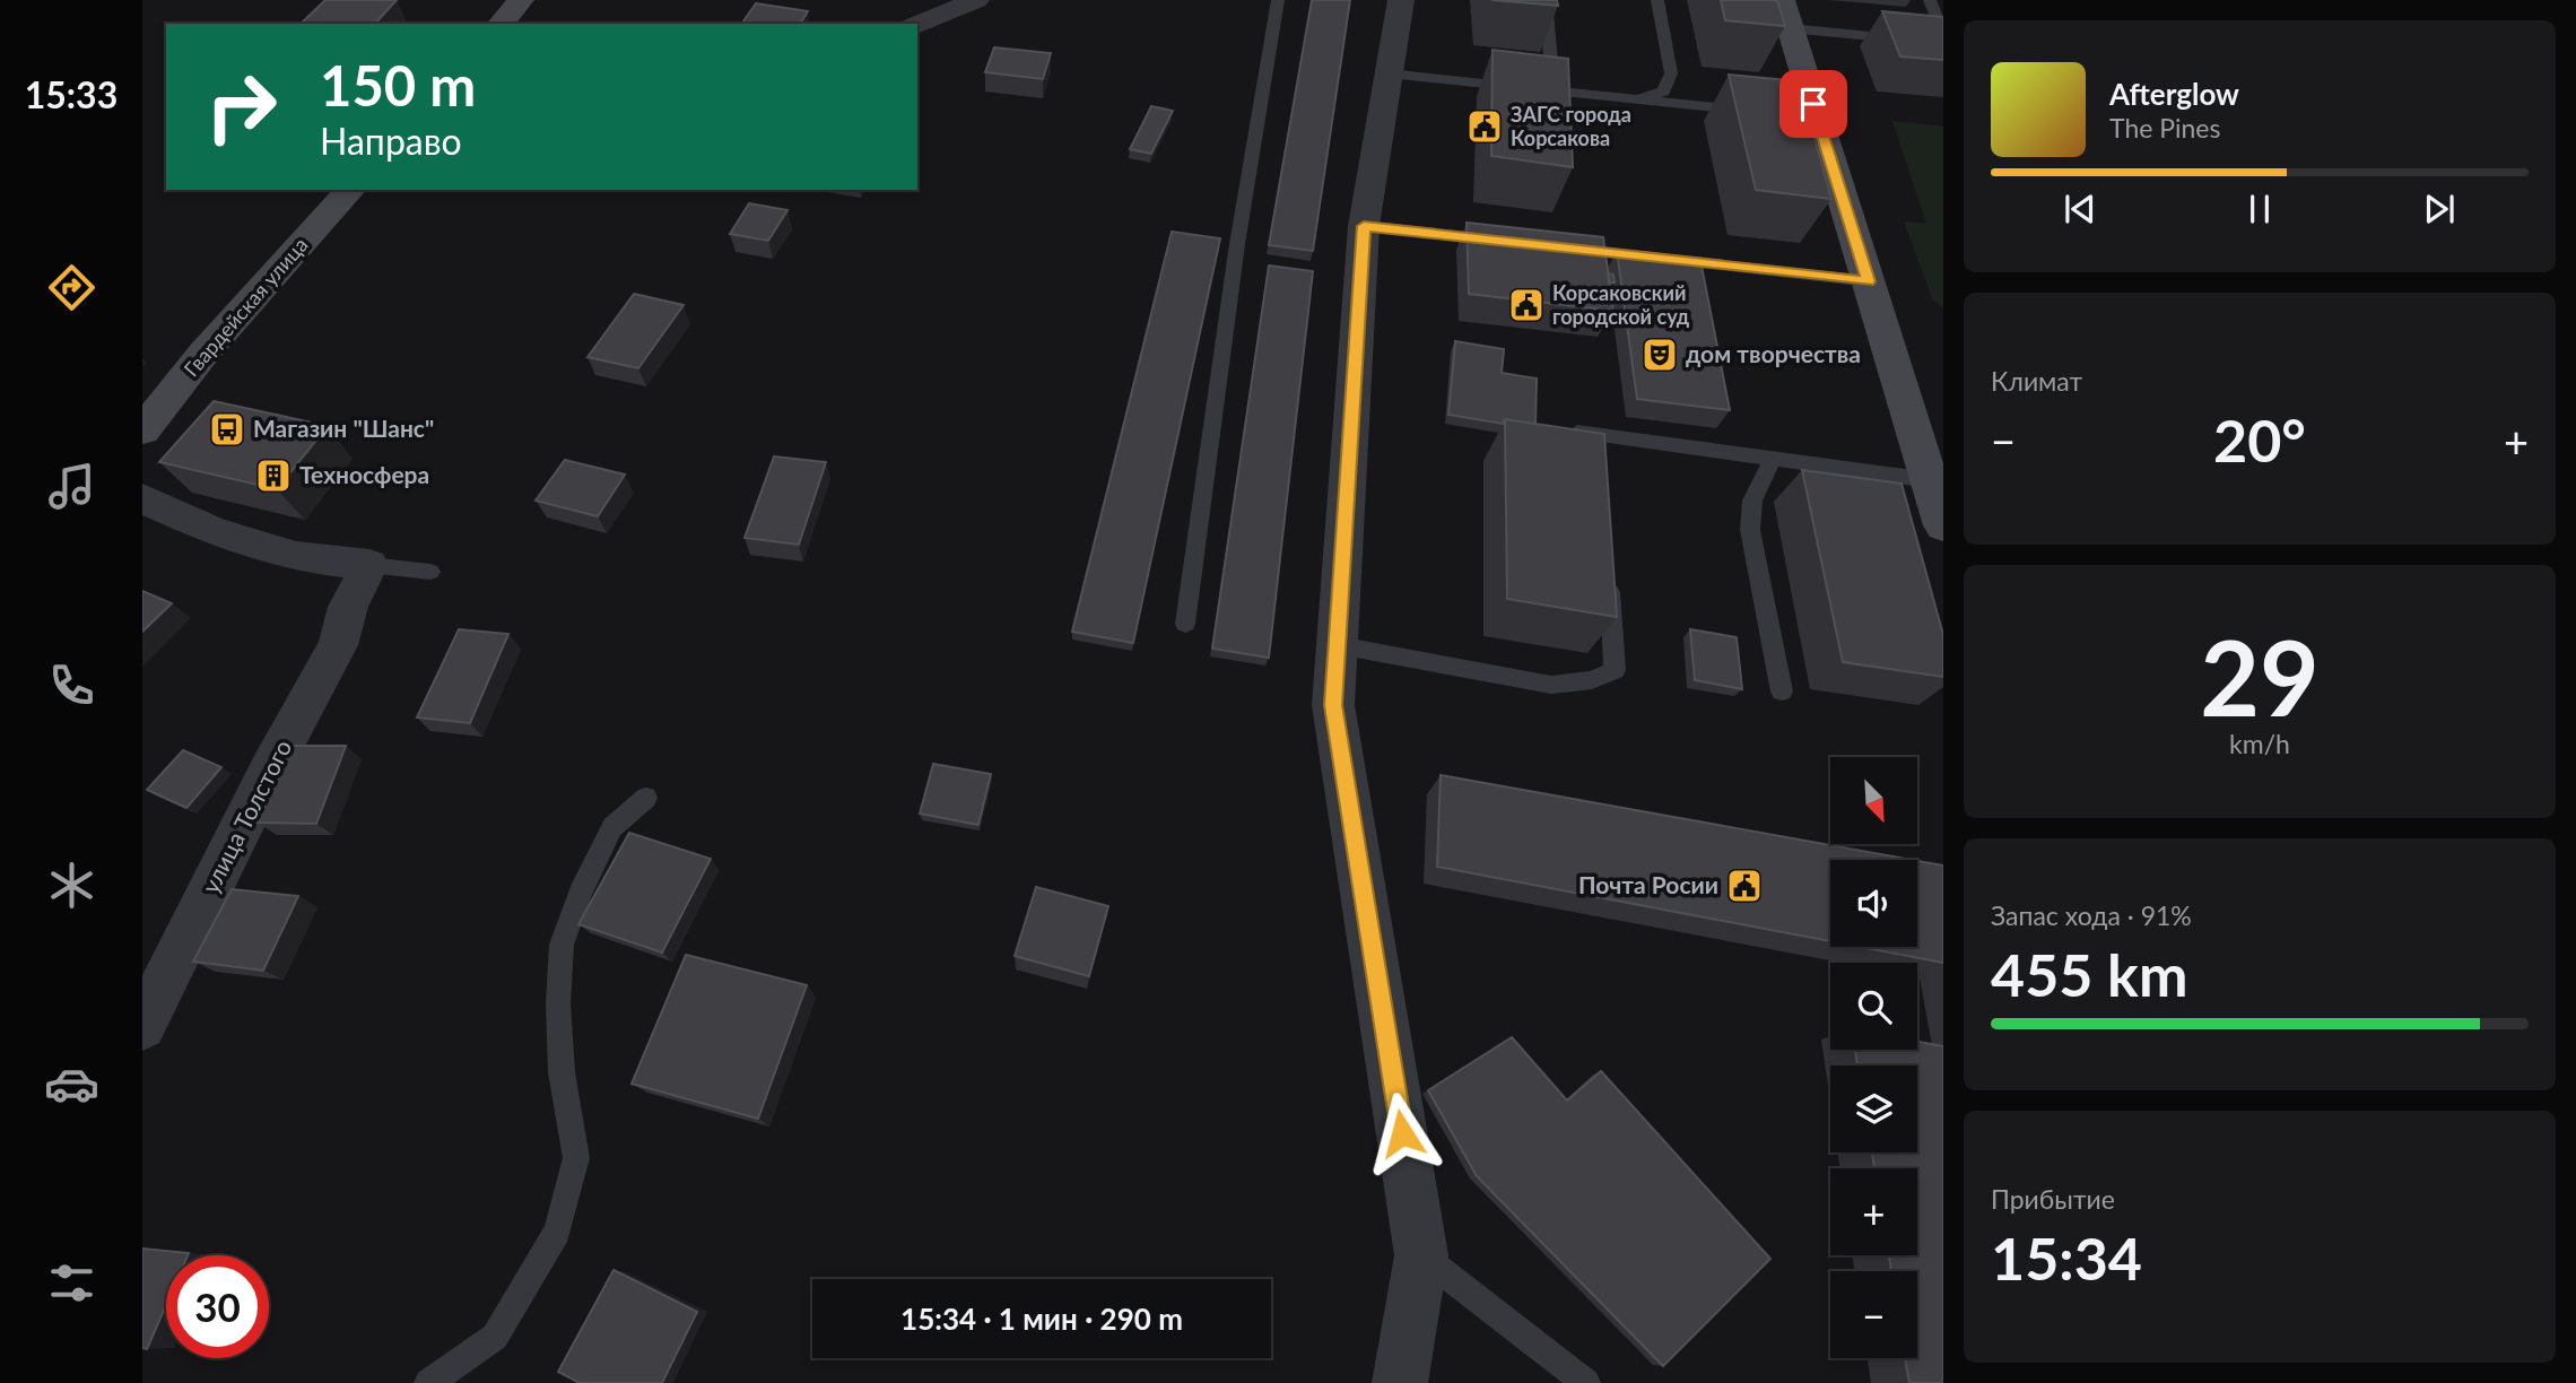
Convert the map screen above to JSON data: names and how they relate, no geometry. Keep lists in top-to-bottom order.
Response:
{
  "streets": {
    "main road": ["Гвардейская улица"],
    "street": ["улица Толстого"]
  },
  "places": {
    "public building": ["ЗАГС города Корсакова", "Корсаковский городской суд", "Почта Росии"],
    "theatre": ["дом творчества"],
    "bus stop": ["Магазин \"Шанс\""],
    "building": ["Техносфера"]
  },
  "north": "bottom right",
  "page": {
    "tabs": "15:33",
    "turn": ["150 m", "Направо"],
    "song": ["Afterglow", "The Pines"],
    "tile": [
      "Климат",
      ["29", "km/h"],
      ["Запас хода · 91%", "455 km"],
      ["Прибытие", "15:34"]
    ],
    "heat": ["−", "20°", "+"],
    "map_buttons": ["+", "−"],
    "limit": "30",
    "trip": "15:34 · 1 мин · 290 m"
  }
}
